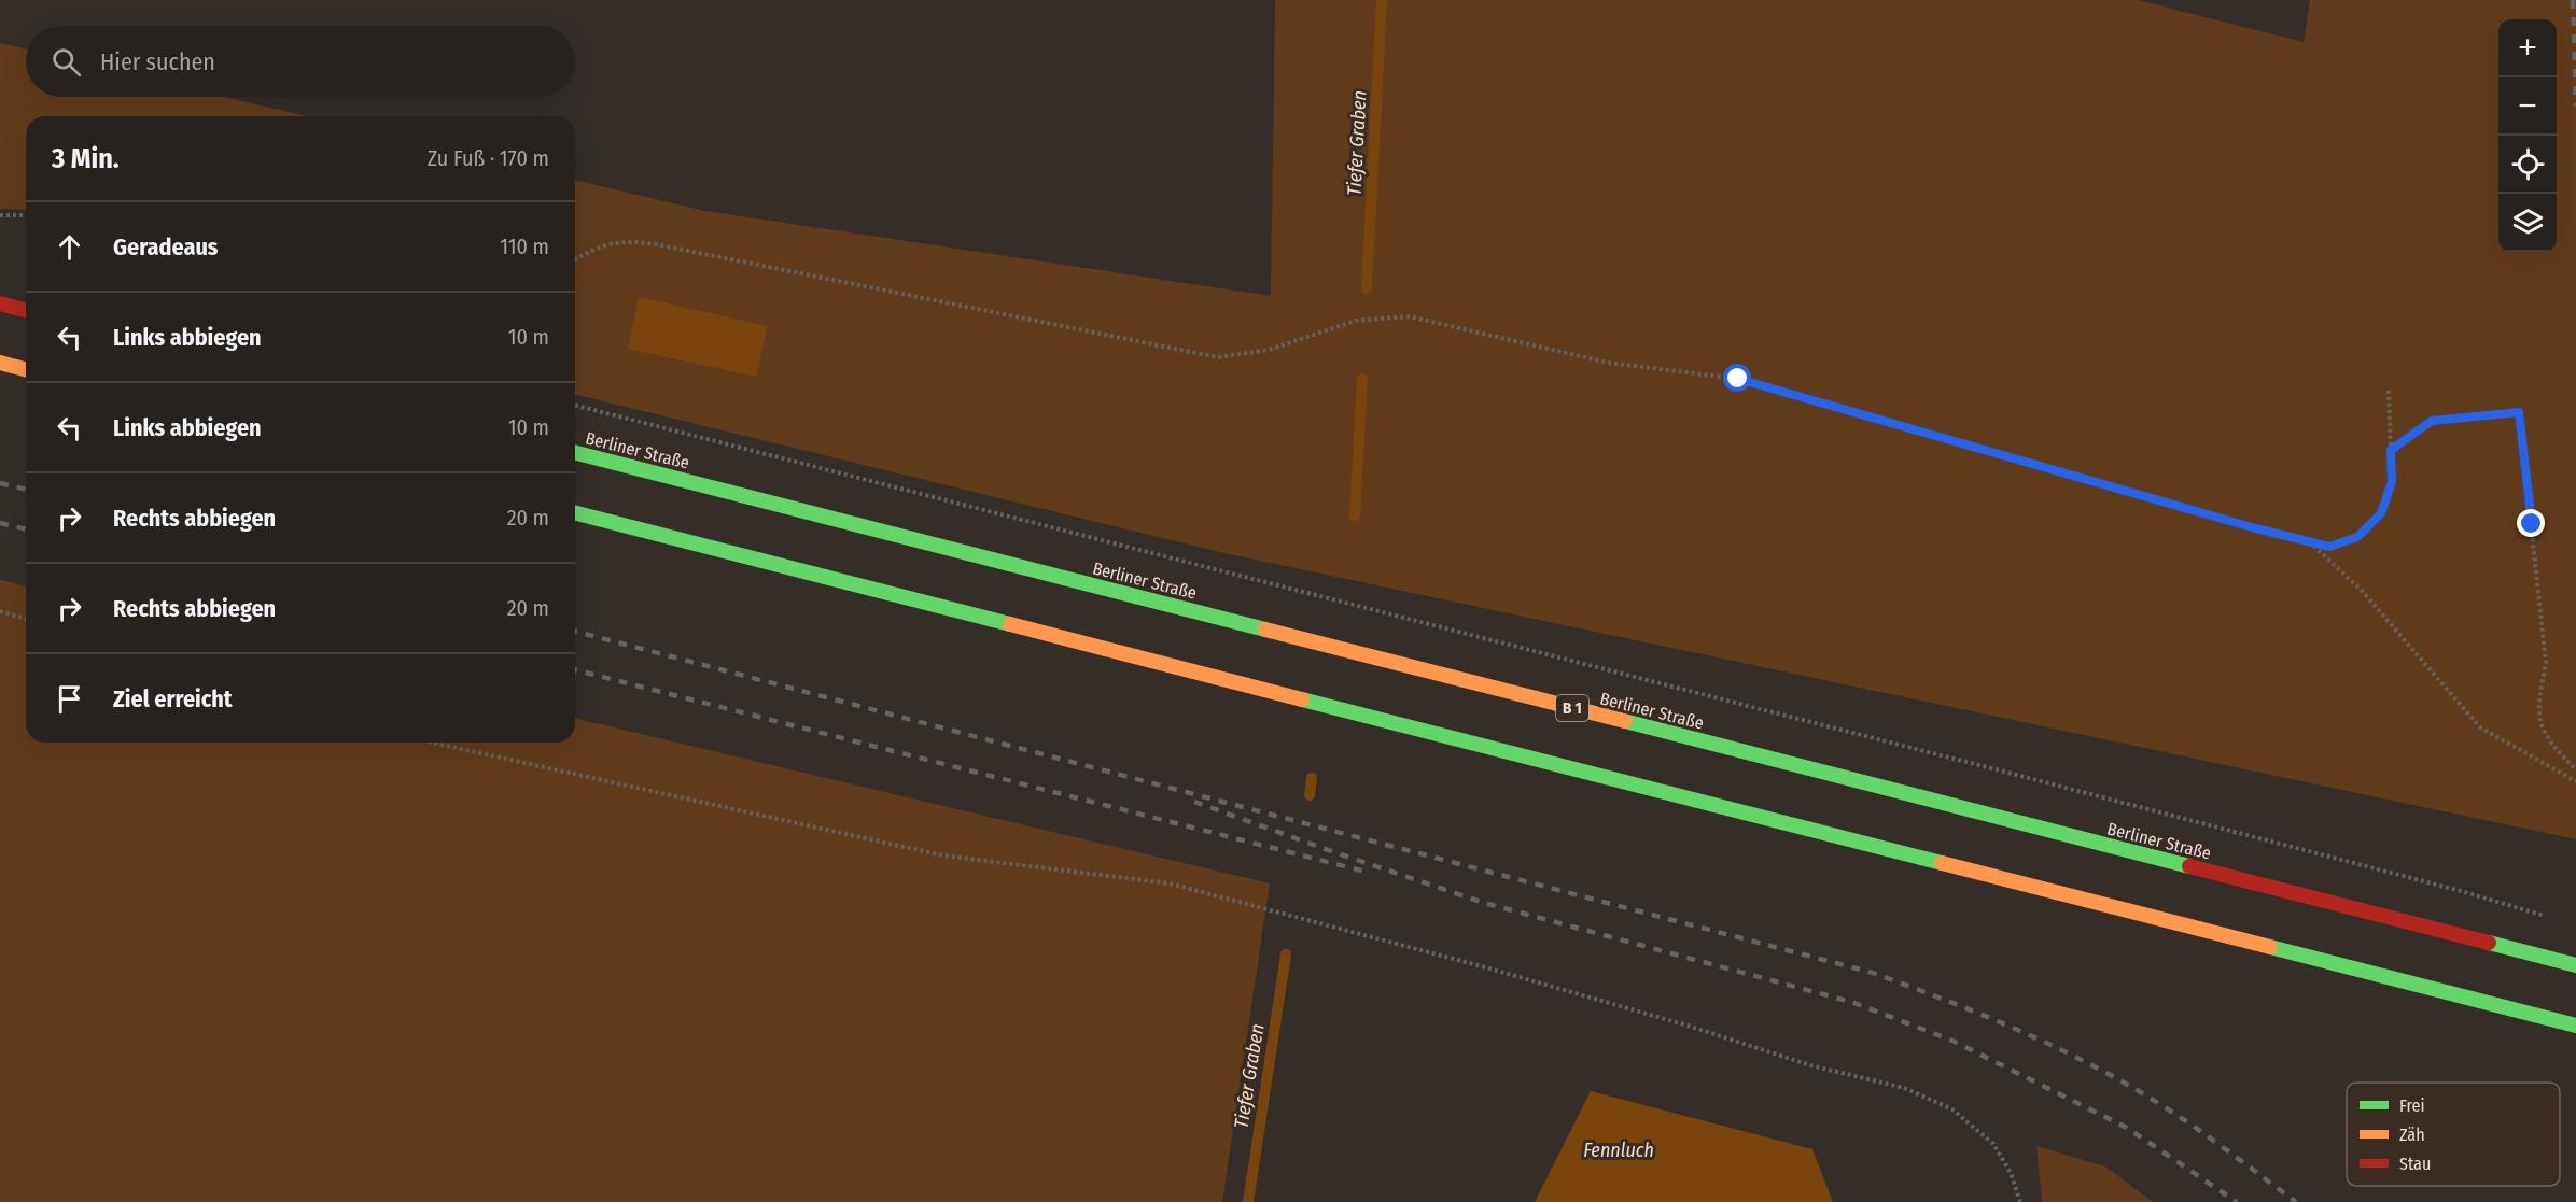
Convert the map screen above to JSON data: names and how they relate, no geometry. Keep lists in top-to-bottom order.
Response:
{
  "streets": {
    "main road": ["Berliner Straße", "B 1"]
  },
  "water": ["Tiefer Graben", "Fennluch"],
  "legend": ["Frei", "Zäh", "Stau"],
  "page": {
    "map_buttons": ["+", "−"],
    "search": "Hier suchen",
    "heading": ["3 Min.", "Zu Fuß · 170 m"],
    "list": [
      ["Geradeaus", "110 m"],
      ["Links abbiegen", "10 m"],
      ["Links abbiegen", "10 m"],
      ["Rechts abbiegen", "20 m"],
      ["Rechts abbiegen", "20 m"],
      "Ziel erreicht"
    ]
  }
}
